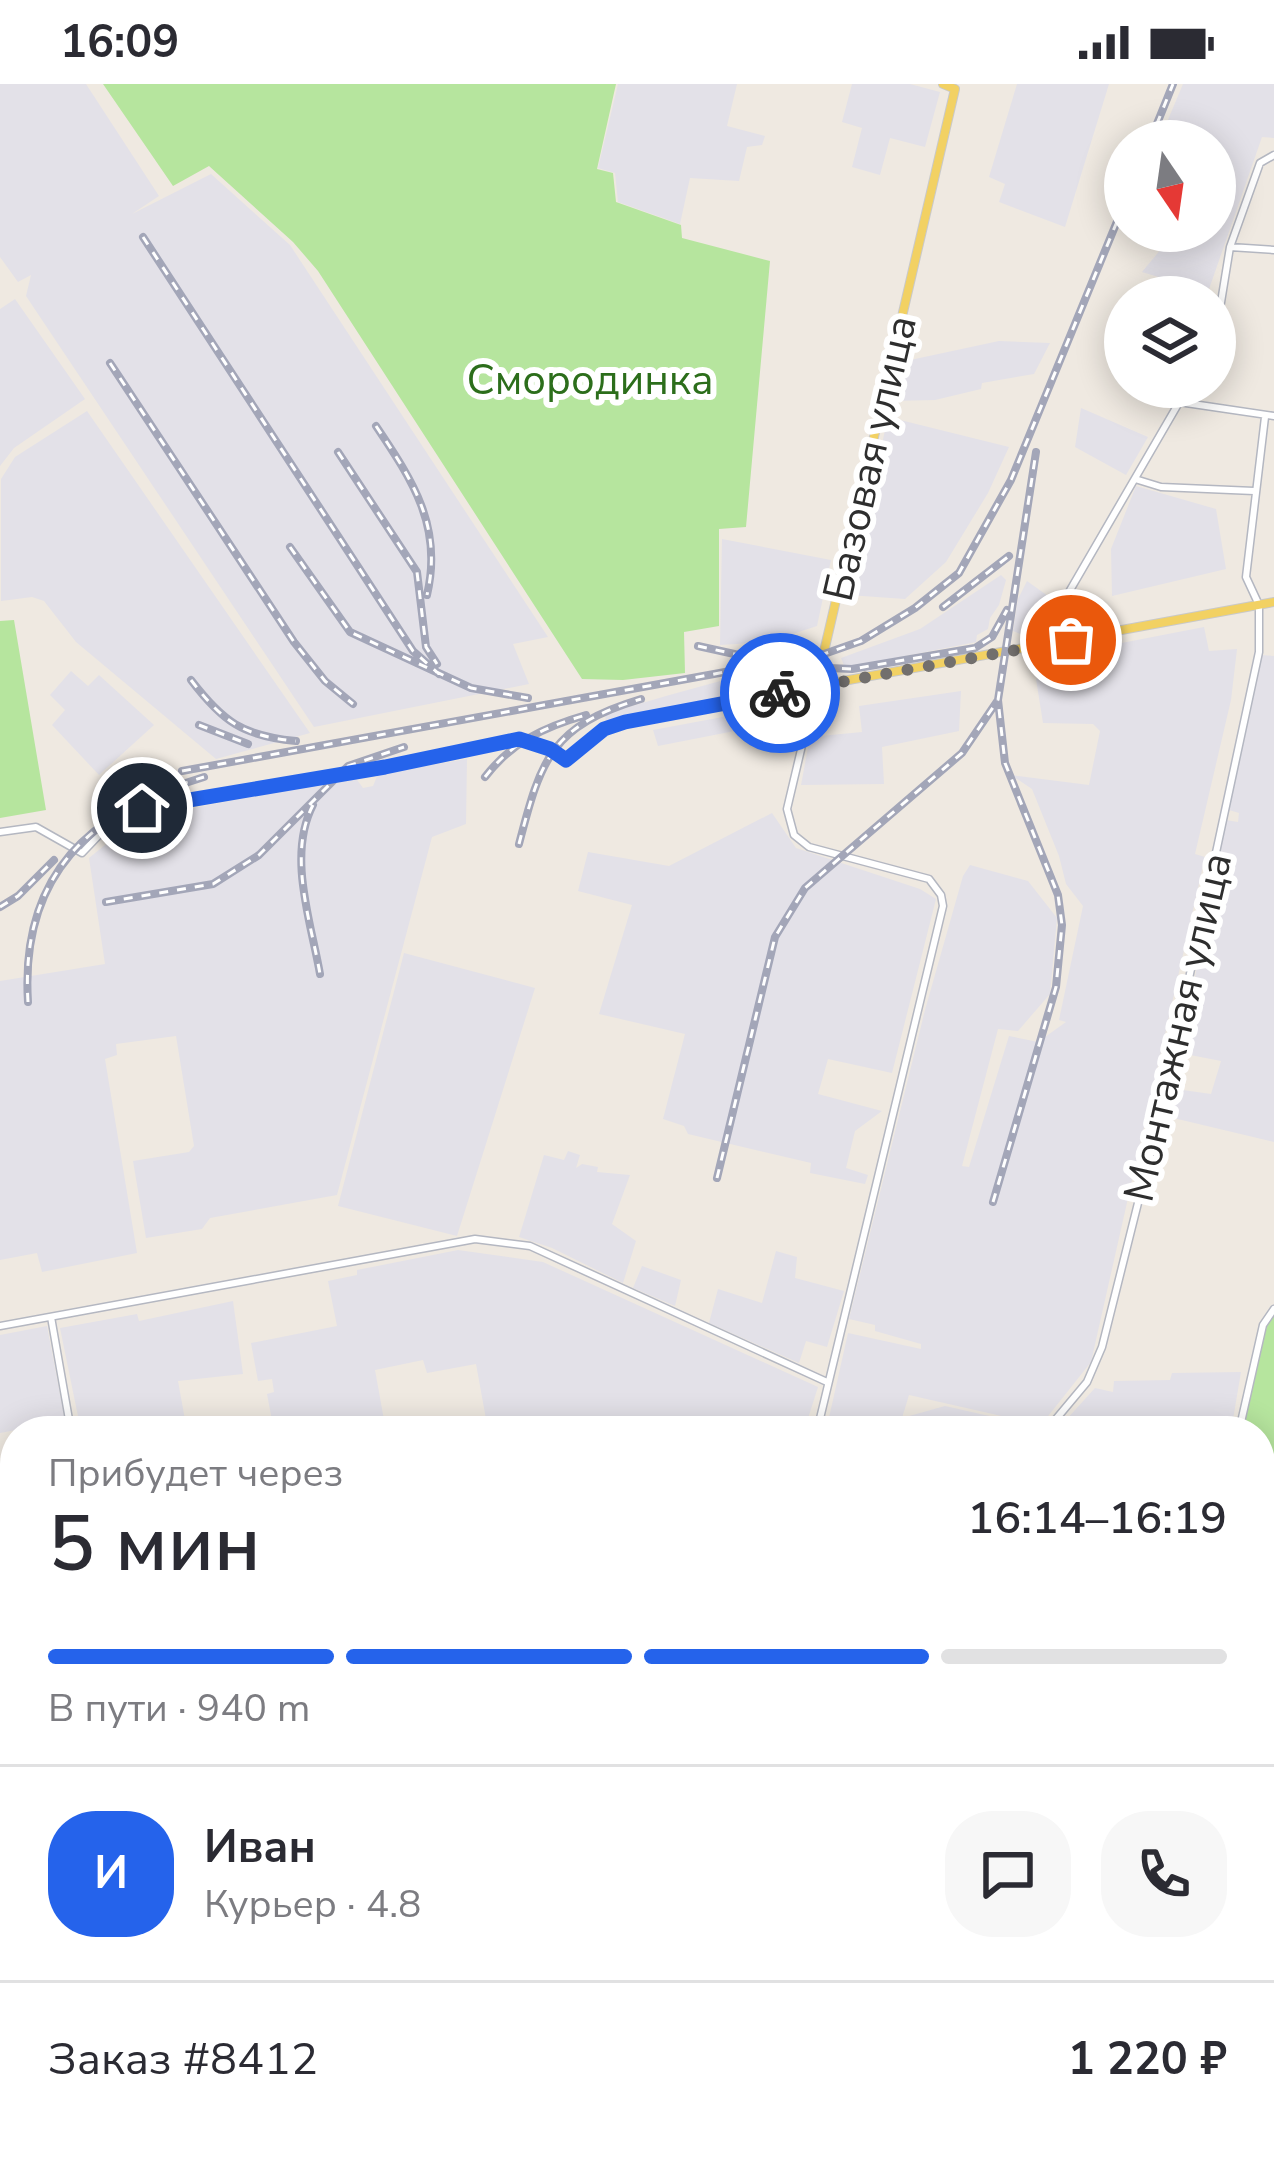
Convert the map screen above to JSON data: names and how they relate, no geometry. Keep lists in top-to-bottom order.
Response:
{
  "streets": {
    "main road": ["Базовая улица"],
    "street": ["Монтажная улица"]
  },
  "parks": ["Смородинка"],
  "north": "bottom",
  "page": {
    "status": "16:09",
    "heading": ["5 мин", "Прибудет через", "16:14–16:19"],
    "panel": [
      "Иван",
      "Курьер · 4.8",
      "Заказ #8412",
      "1 220 ₽"
    ],
    "bar": "В пути · 940 m",
    "round": "И"
  }
}
